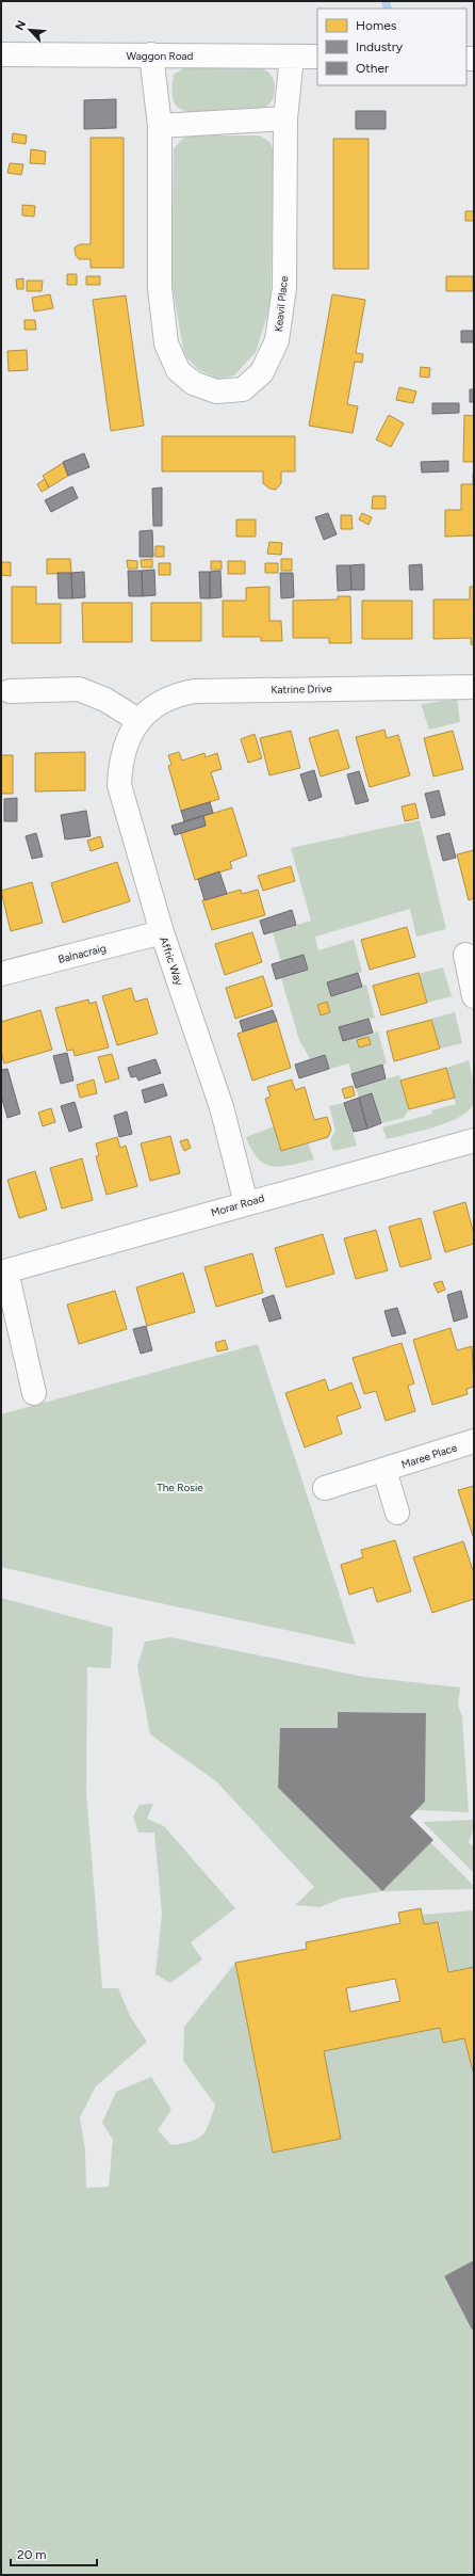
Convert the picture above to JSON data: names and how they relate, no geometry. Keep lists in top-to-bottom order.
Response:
{
  "streets": {
    "street": [
      "Waggon Road",
      "Keavil Place",
      "Katrine Drive",
      "Balnacraig",
      "Affric Way",
      "Morar Road",
      "Maree Place"
    ]
  },
  "crossings": [
    ["Waggon Road", "Keavil Place"],
    ["Katrine Drive", "Affric Way"],
    ["Balnacraig", "Affric Way"],
    ["Affric Way", "Morar Road"]
  ],
  "parks": ["The Rosie"],
  "legend": ["Homes", "Industry", "Other"],
  "scale_bar": "20 m",
  "north": "top left"
}
